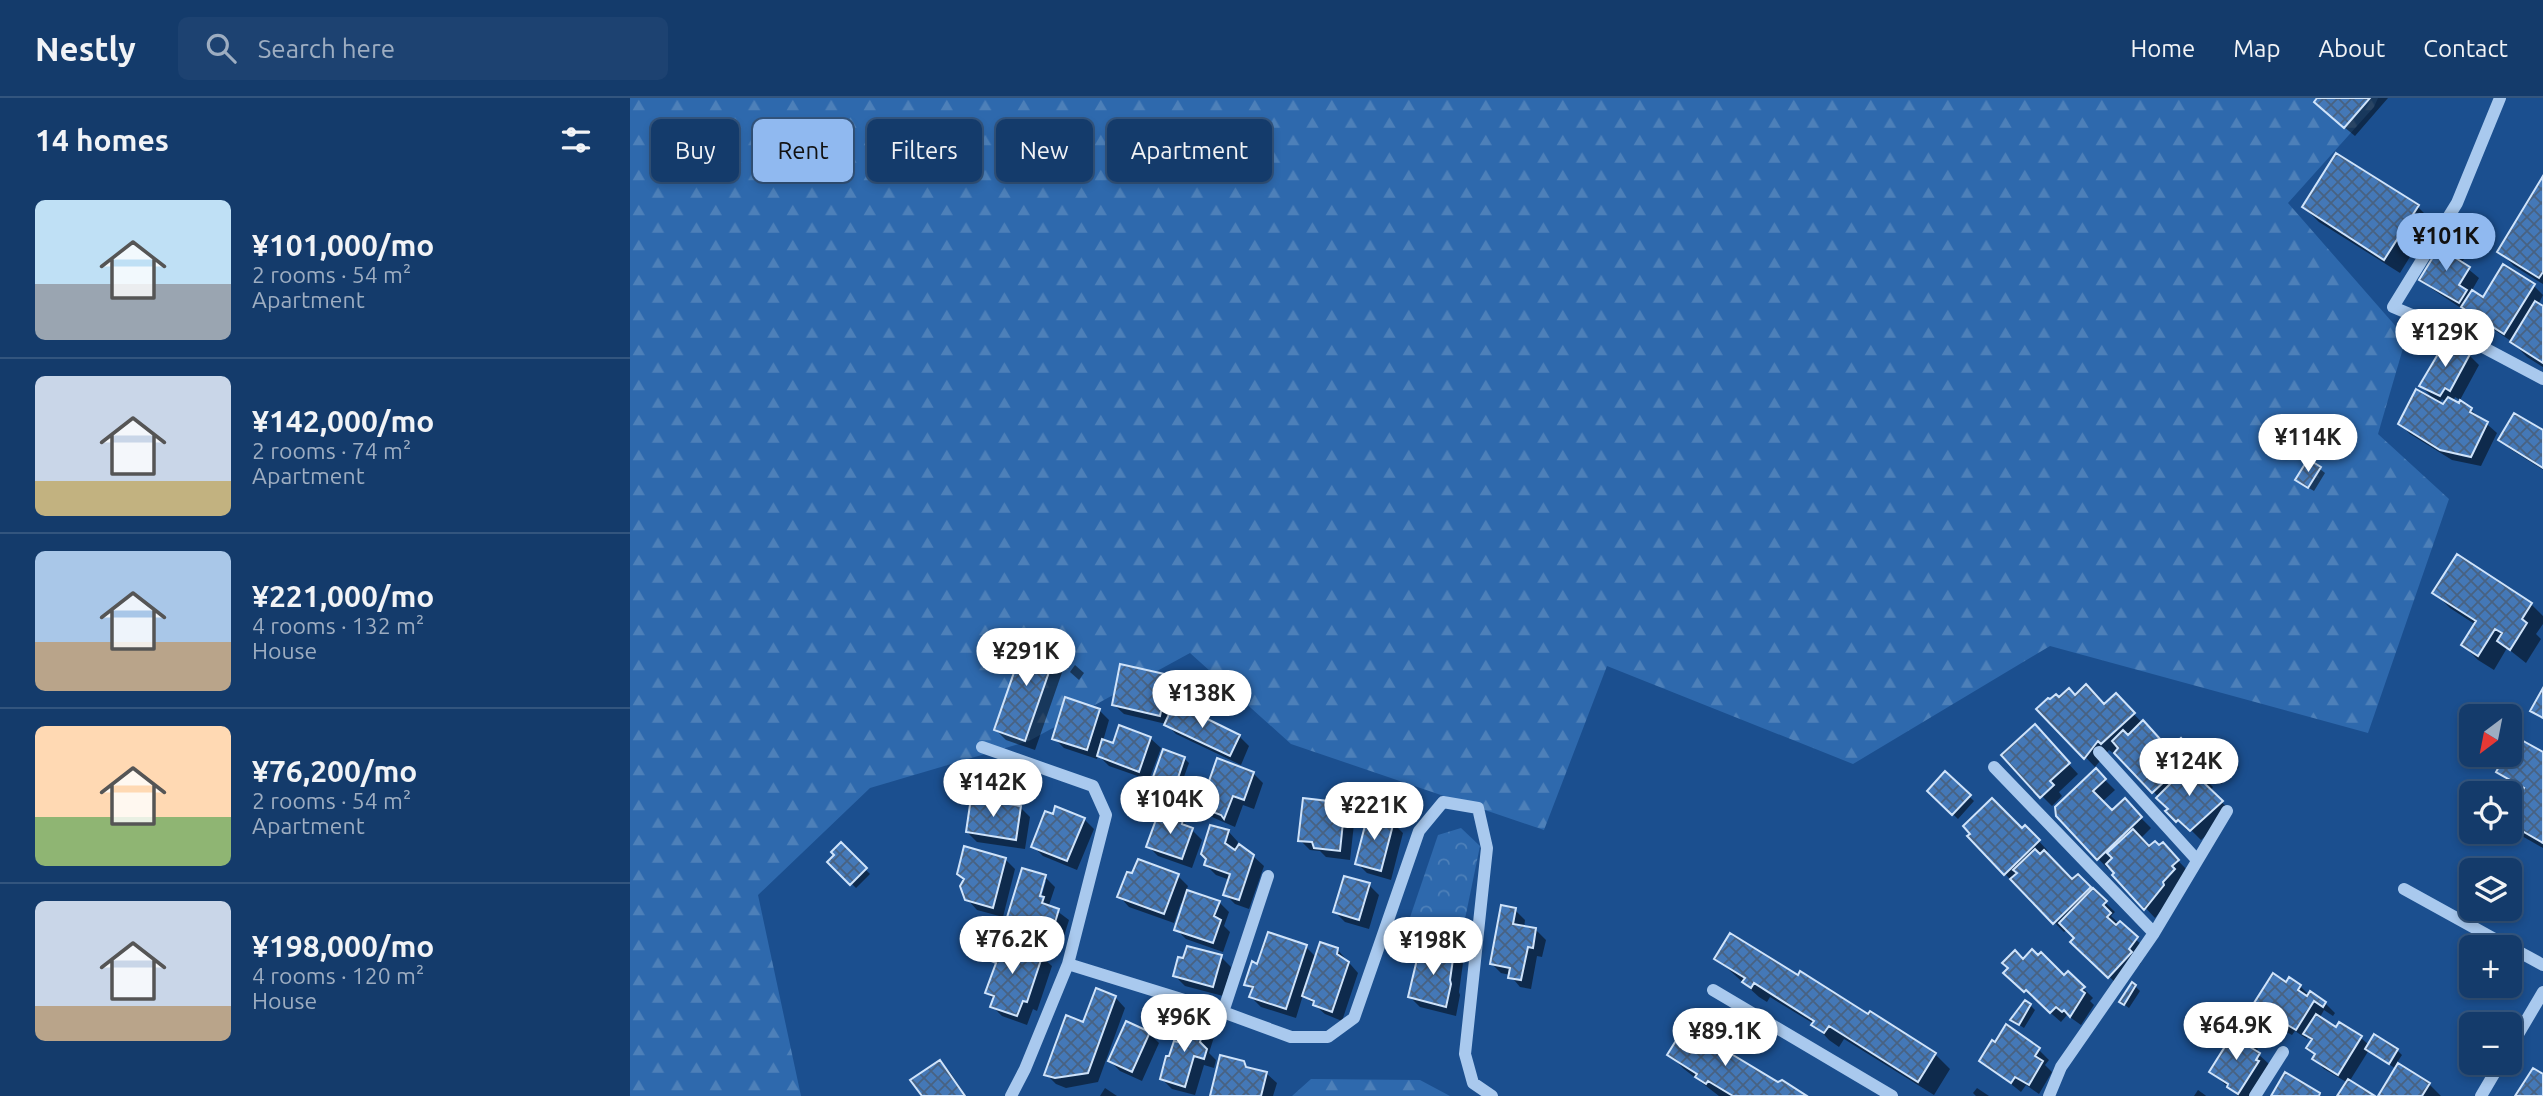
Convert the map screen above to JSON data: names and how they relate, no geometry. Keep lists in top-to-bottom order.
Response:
{
  "north": "bottom left",
  "page": {
    "header": "Nestly",
    "search": "Search here",
    "nav": [
      "Home",
      "Map",
      "About",
      "Contact"
    ],
    "heading": "14 homes",
    "chip": [
      "Buy",
      "Rent",
      "Filters",
      "New",
      "Apartment"
    ],
    "list": [
      {
        "name": "¥101,000/mo",
        "note": "2 rooms · 54 m² · Apartment"
      },
      {
        "name": "¥142,000/mo",
        "note": "2 rooms · 74 m² · Apartment"
      },
      {
        "name": "¥221,000/mo",
        "note": "4 rooms · 132 m² · House"
      },
      {
        "name": "¥76,200/mo",
        "note": "2 rooms · 54 m² · Apartment"
      },
      {
        "name": "¥198,000/mo",
        "note": "4 rooms · 120 m² · House"
      }
    ],
    "price": [
      "¥101K",
      "¥129K",
      "¥114K",
      "¥291K",
      "¥138K",
      "¥124K",
      "¥142K",
      "¥104K",
      "¥221K",
      "¥76.2K",
      "¥198K",
      "¥96K",
      "¥64.9K",
      "¥89.1K"
    ],
    "map_buttons": ["+", "−"]
  }
}
